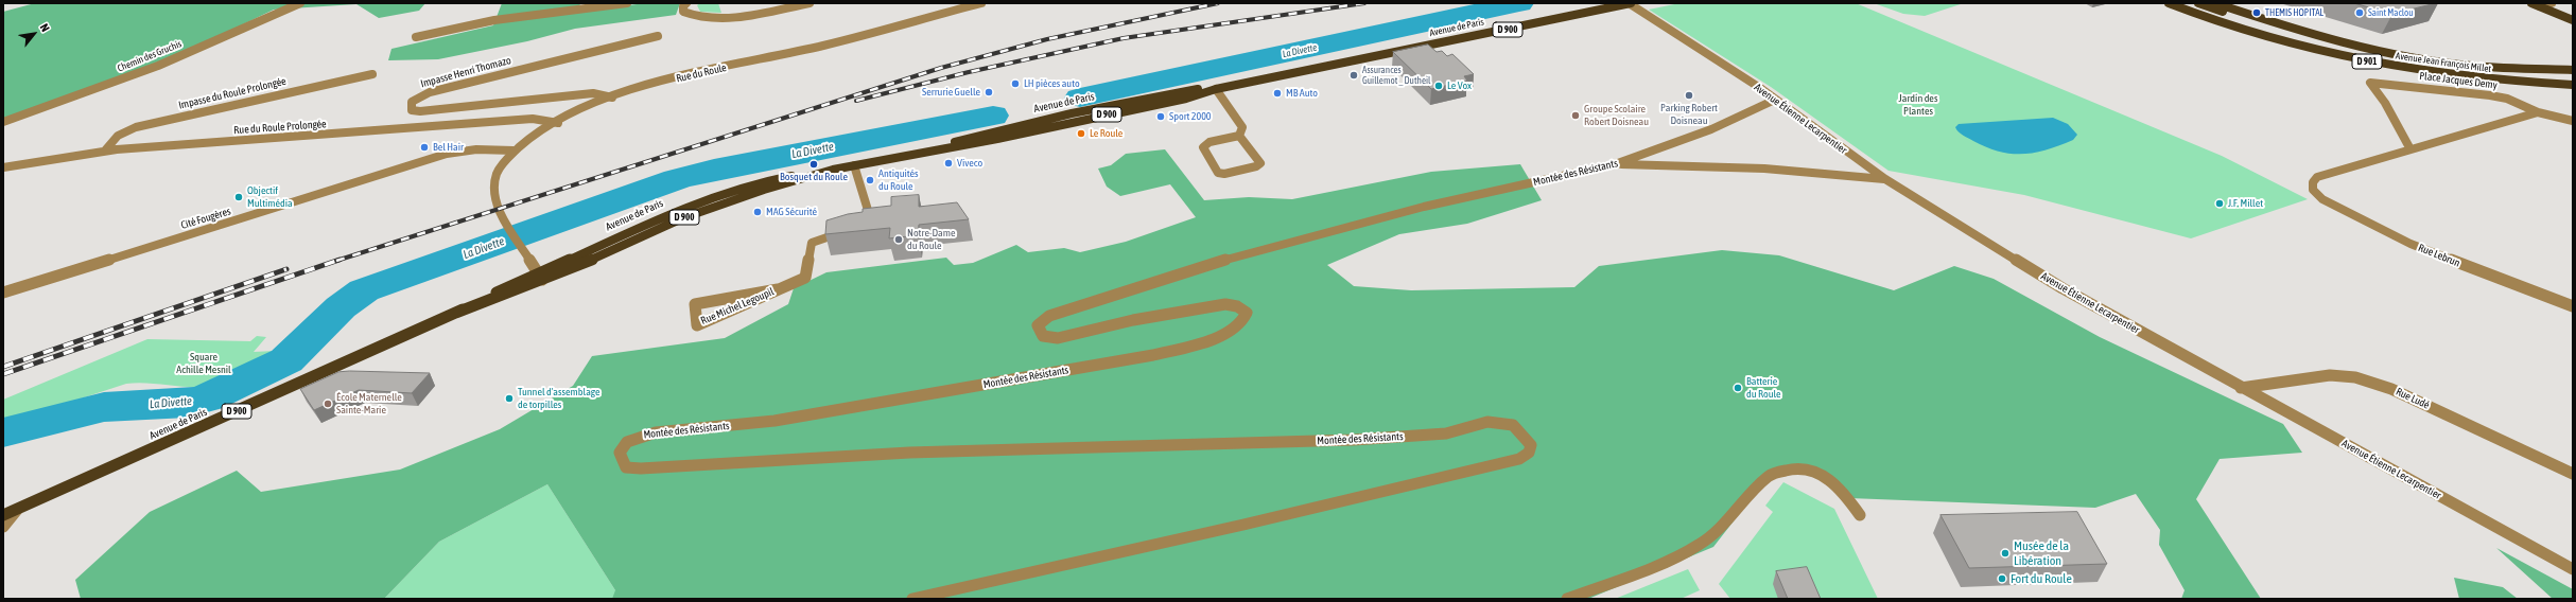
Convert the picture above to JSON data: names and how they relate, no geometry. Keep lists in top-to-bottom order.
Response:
{
  "streets": {
    "main road": [
      "Avenue de Paris",
      "D 900",
      "D 901",
      "Avenue Jean François Millet"
    ],
    "street": [
      "Chemin des Gruchis",
      "Impasse Henri Thomazo",
      "Rue du Roule",
      "Place Jacques Demy",
      "Impasse du Roule Prolongée",
      "Avenue Étienne Lecarpentier",
      "Rue du Roule Prolongée",
      "Montée des Résistants",
      "Cité Fougères",
      "Rue Lebrun",
      "Rue Michel Legoupil",
      "Rue Ludé"
    ]
  },
  "crossings": [
    ["Avenue de Paris", "Rue du Roule"],
    ["Avenue de Paris", "Avenue Étienne Lecarpentier"],
    ["D 901", "Avenue Jean François Millet"],
    ["Impasse Henri Thomazo", "Rue du Roule"],
    ["Rue du Roule", "Rue du Roule Prolongée"],
    ["Rue du Roule", "Cité Fougères"],
    ["Place Jacques Demy", "Rue Lebrun"],
    ["Impasse du Roule Prolongée", "Rue du Roule Prolongée"],
    ["Avenue Étienne Lecarpentier", "Montée des Résistants"],
    ["Avenue Étienne Lecarpentier", "Rue Ludé"]
  ],
  "water": ["La Divette"],
  "parks": ["Jardin des Plantes", "Square Achille Mesnil"],
  "places": [
    "THEMIS HOPITAL",
    "Saint Maclou",
    "Assurances Guillemot _ Dutheil",
    "LH pièces auto",
    "Le Vox",
    "Serrurie Guelle",
    "MB Auto",
    "Parking Robert Doisneau",
    "Groupe Scolaire Robert Doisneau",
    "Sport 2000",
    "Le Roule",
    "Bel Hair",
    "Viveco",
    "Bosquet du Roule",
    "Antiquités du Roule",
    "Objectif Multimédia",
    "J.F. Millet",
    "MAG Sécurité",
    "Notre-Dame du Roule",
    "Batterie du Roule",
    "Tunnel d'assemblage de torpilles",
    "École Maternelle Sainte-Marie",
    "Musée de la Libération",
    "Fort du Roule"
  ],
  "north": "top right"
}
